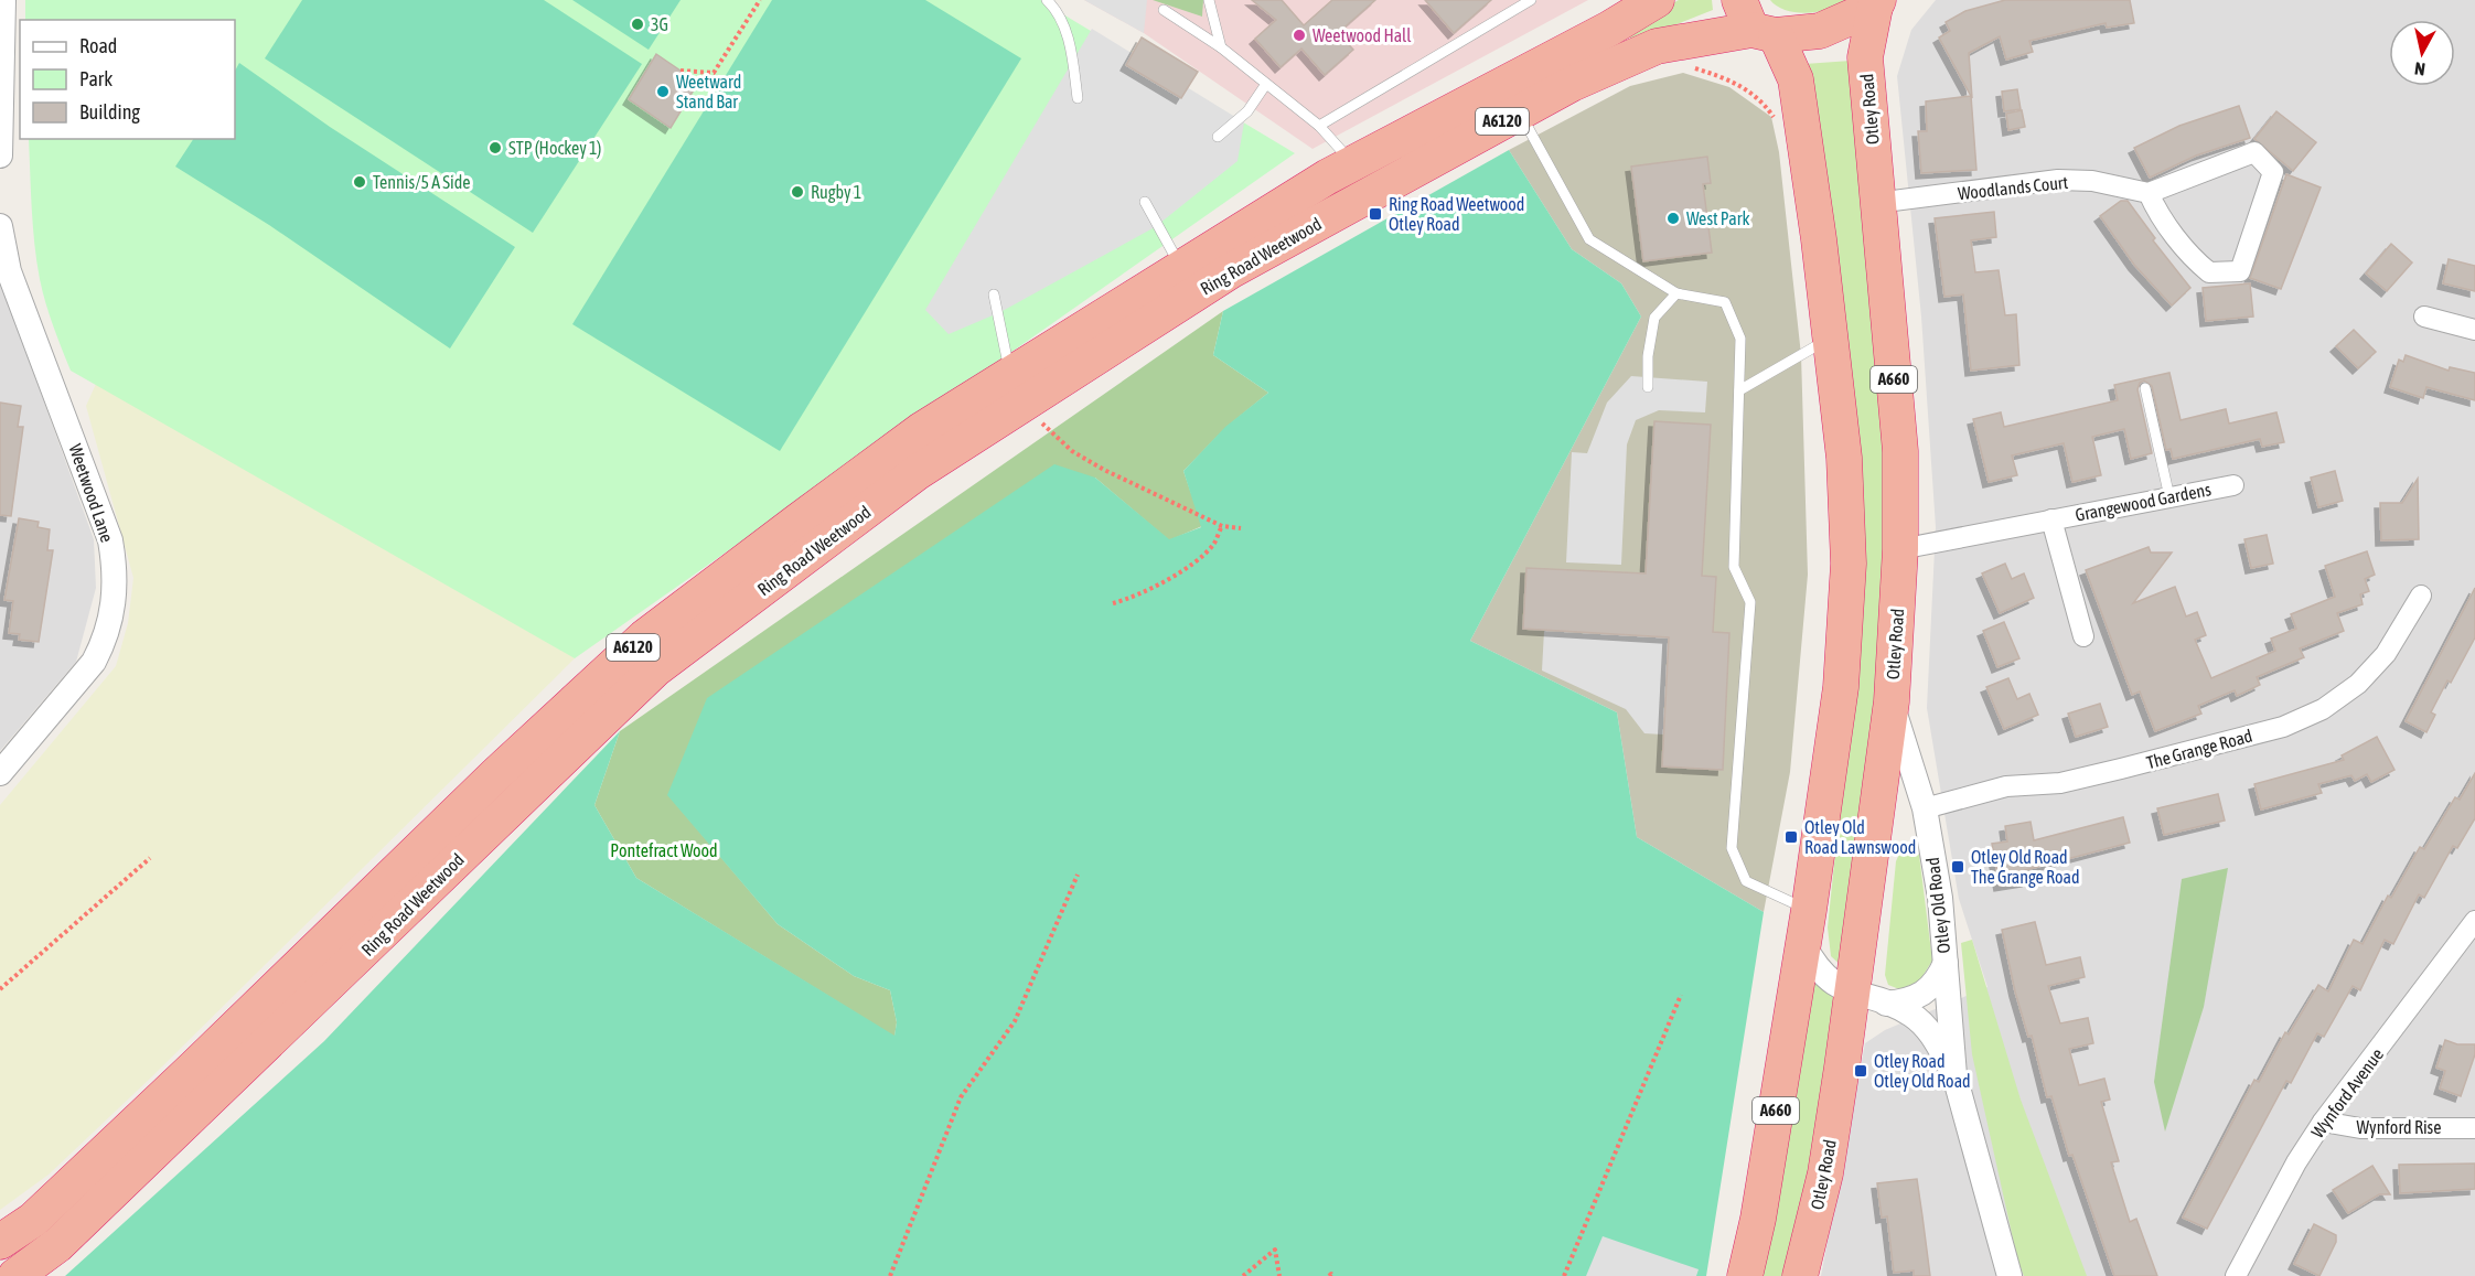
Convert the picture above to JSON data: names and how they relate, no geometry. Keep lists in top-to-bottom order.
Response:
{
  "streets": {
    "highway": [
      "Otley Road",
      "A6120",
      "Ring Road Weetwood",
      "A660"
    ],
    "street": [
      "Woodlands Court",
      "Weetwood Lane",
      "Grangewood Gardens",
      "The Grange Road",
      "Otley Old Road",
      "Wynford Avenue",
      "Wynford Rise"
    ]
  },
  "crossings": [
    ["Otley Road", "A6120"],
    ["Otley Road", "Woodlands Court"],
    ["Otley Road", "Grangewood Gardens"],
    ["Otley Road", "Otley Old Road"],
    ["A6120", "Ring Road Weetwood"],
    ["A6120", "A660"],
    ["Ring Road Weetwood", "A660"],
    ["A660", "Otley Old Road"],
    ["The Grange Road", "Otley Old Road"],
    ["Wynford Avenue", "Wynford Rise"]
  ],
  "parks": ["Pontefract Wood"],
  "places": {
    "other": [
      "3G",
      "Weetwood Hall",
      "Weetward Stand Bar",
      "STP (Hockey 1)",
      "Tennis/5 A Side",
      "Rugby 1",
      "West Park"
    ],
    "transit": [
      "Ring Road Weetwood Otley Road",
      "Otley Old Road Lawnswood",
      "Otley Old Road The Grange Road",
      "Otley Road Otley Old Road"
    ]
  },
  "legend": ["Road", "Park", "Building"],
  "north": "bottom"
}
